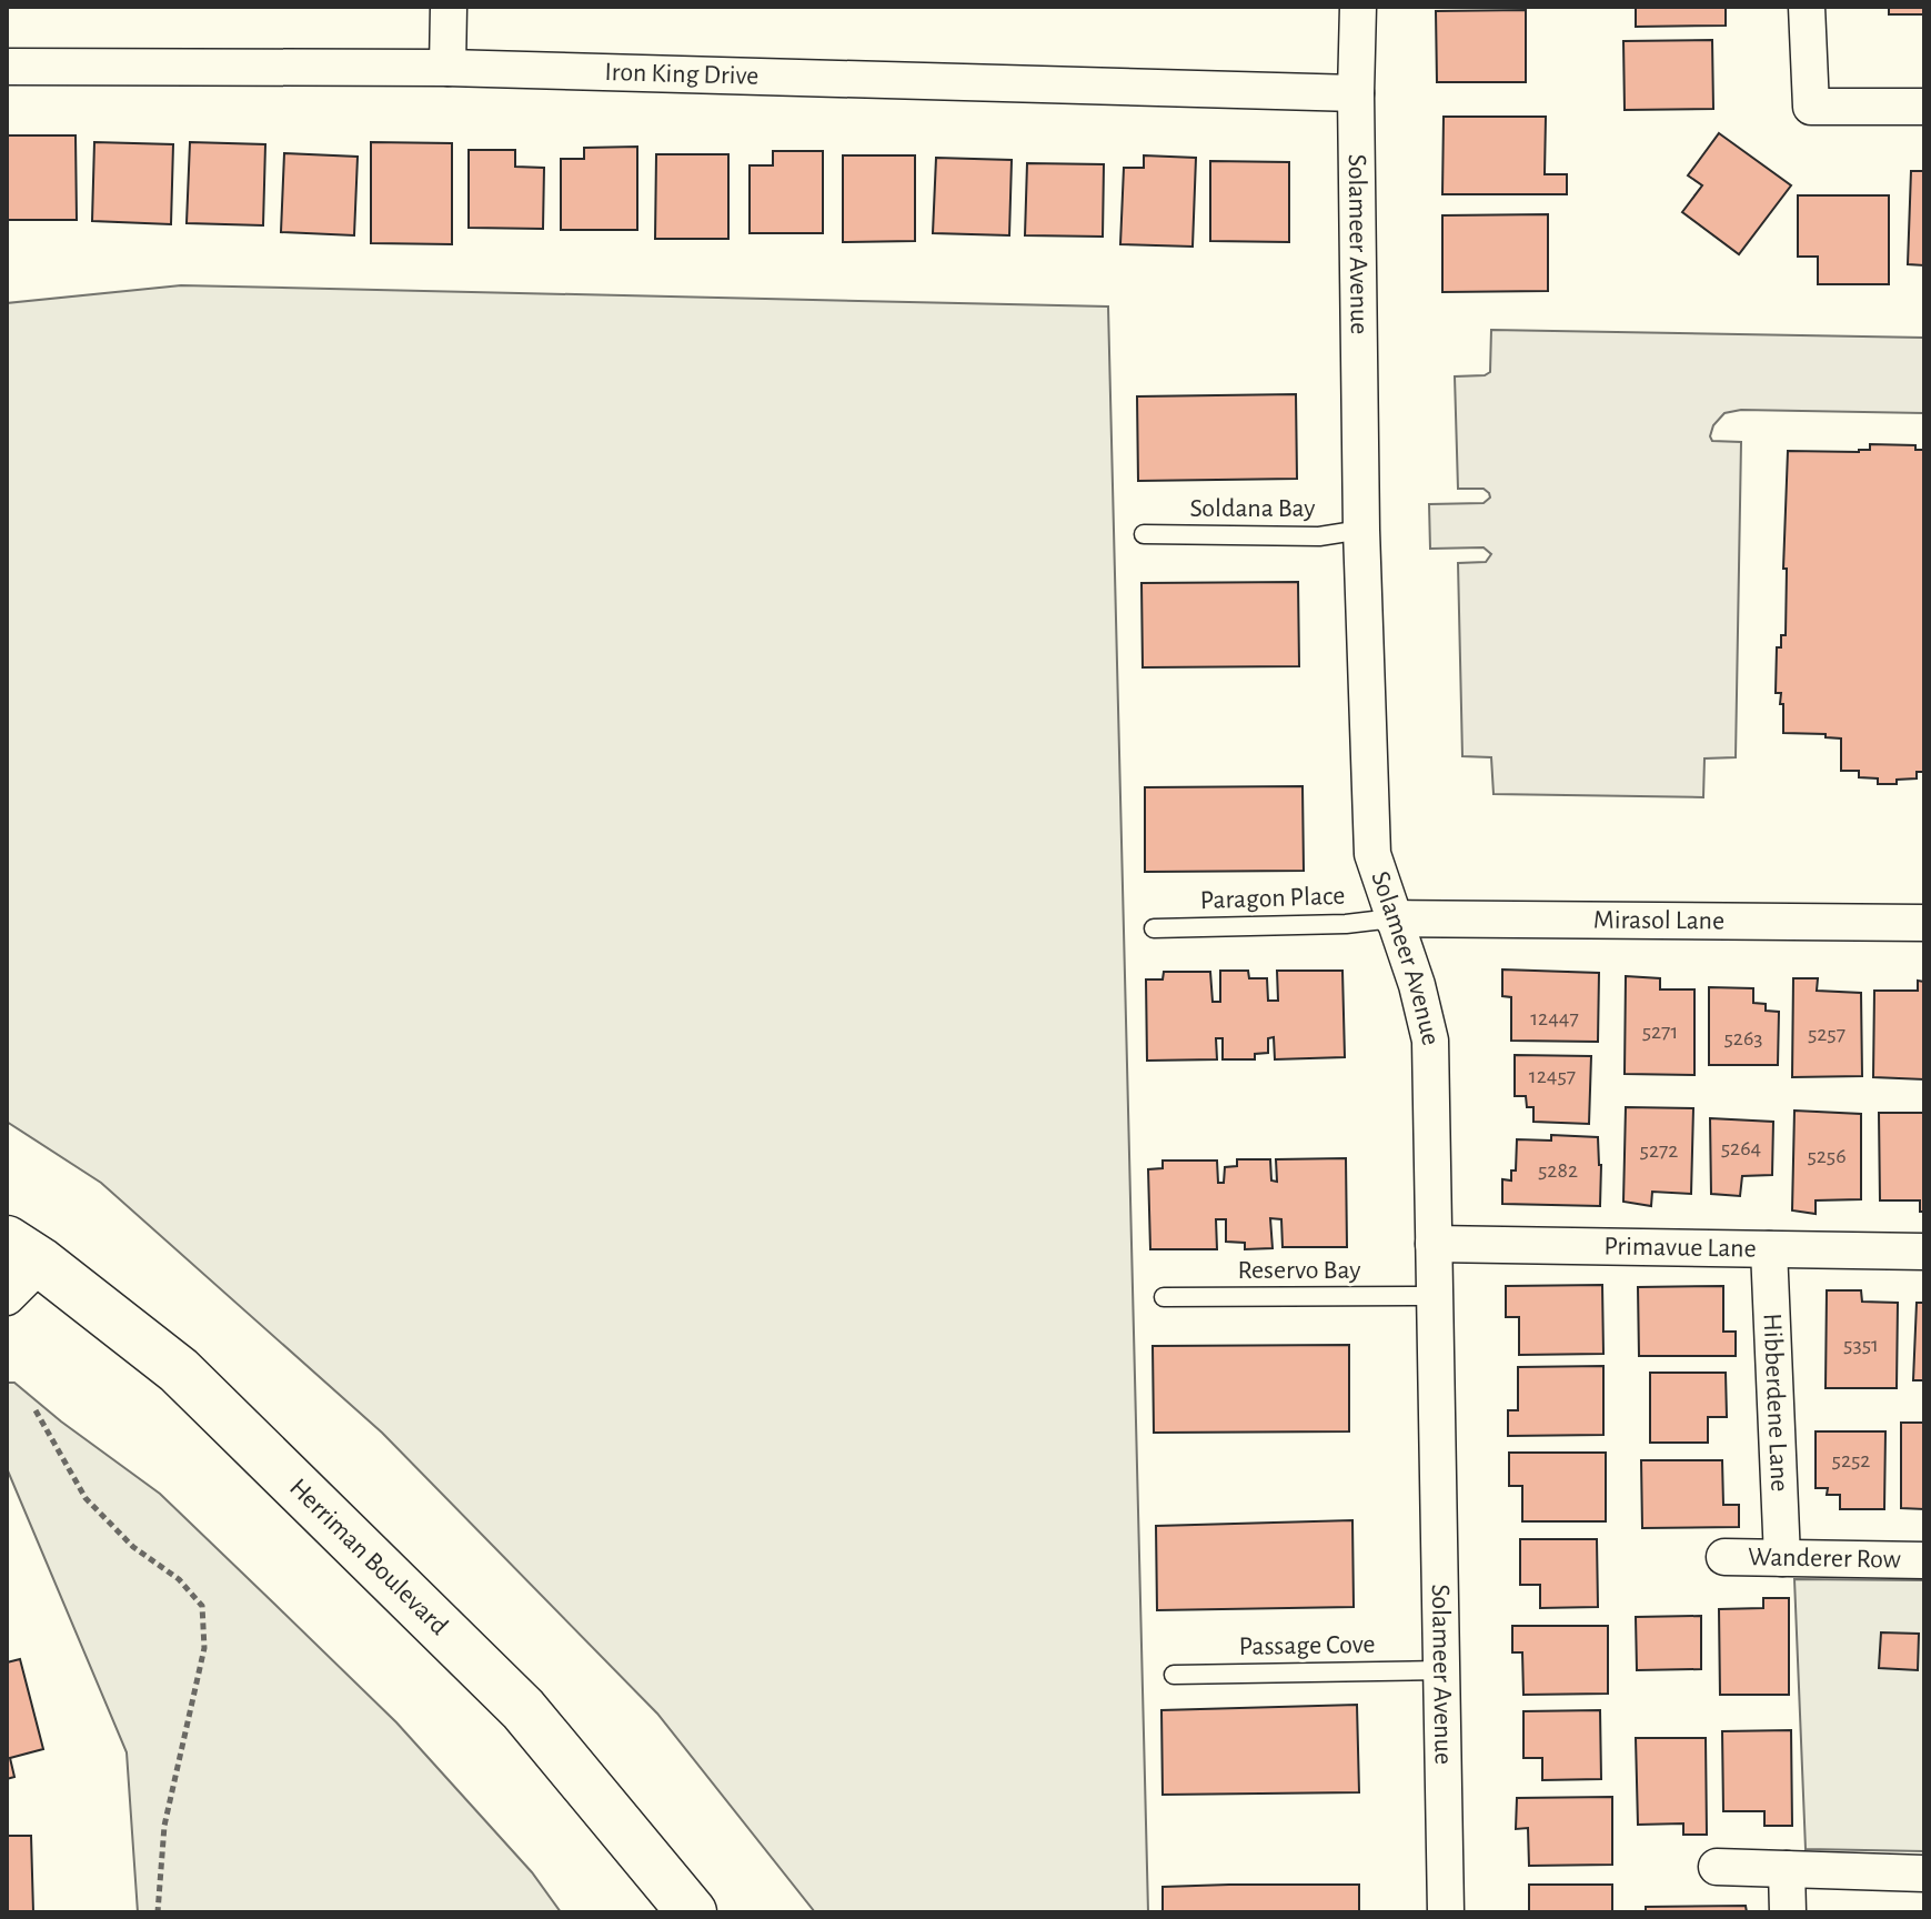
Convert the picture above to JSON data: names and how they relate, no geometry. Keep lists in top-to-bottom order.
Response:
{
  "streets": {
    "main road": ["Herriman Boulevard"],
    "street": [
      "Iron King Drive",
      "Solameer Avenue",
      "Mirasol Lane",
      "Primavue Lane",
      "Hibberdene Lane",
      "Wanderer Row"
    ],
    "lane": [
      "Soldana Bay",
      "Paragon Place",
      "Reservo Bay",
      "Passage Cove"
    ]
  },
  "crossings": [
    ["Iron King Drive", "Solameer Avenue"],
    ["Solameer Avenue", "Soldana Bay"],
    ["Solameer Avenue", "Paragon Place"],
    ["Solameer Avenue", "Mirasol Lane"],
    ["Solameer Avenue", "Primavue Lane"],
    ["Solameer Avenue", "Reservo Bay"],
    ["Solameer Avenue", "Passage Cove"],
    ["Paragon Place", "Mirasol Lane"],
    ["Primavue Lane", "Hibberdene Lane"],
    ["Hibberdene Lane", "Wanderer Row"]
  ],
  "house_numbers": [
    "12447",
    "5271",
    "5257",
    "5263",
    "12457",
    "5264",
    "5272",
    "5256",
    "5282",
    "5351",
    "5252"
  ]
}
